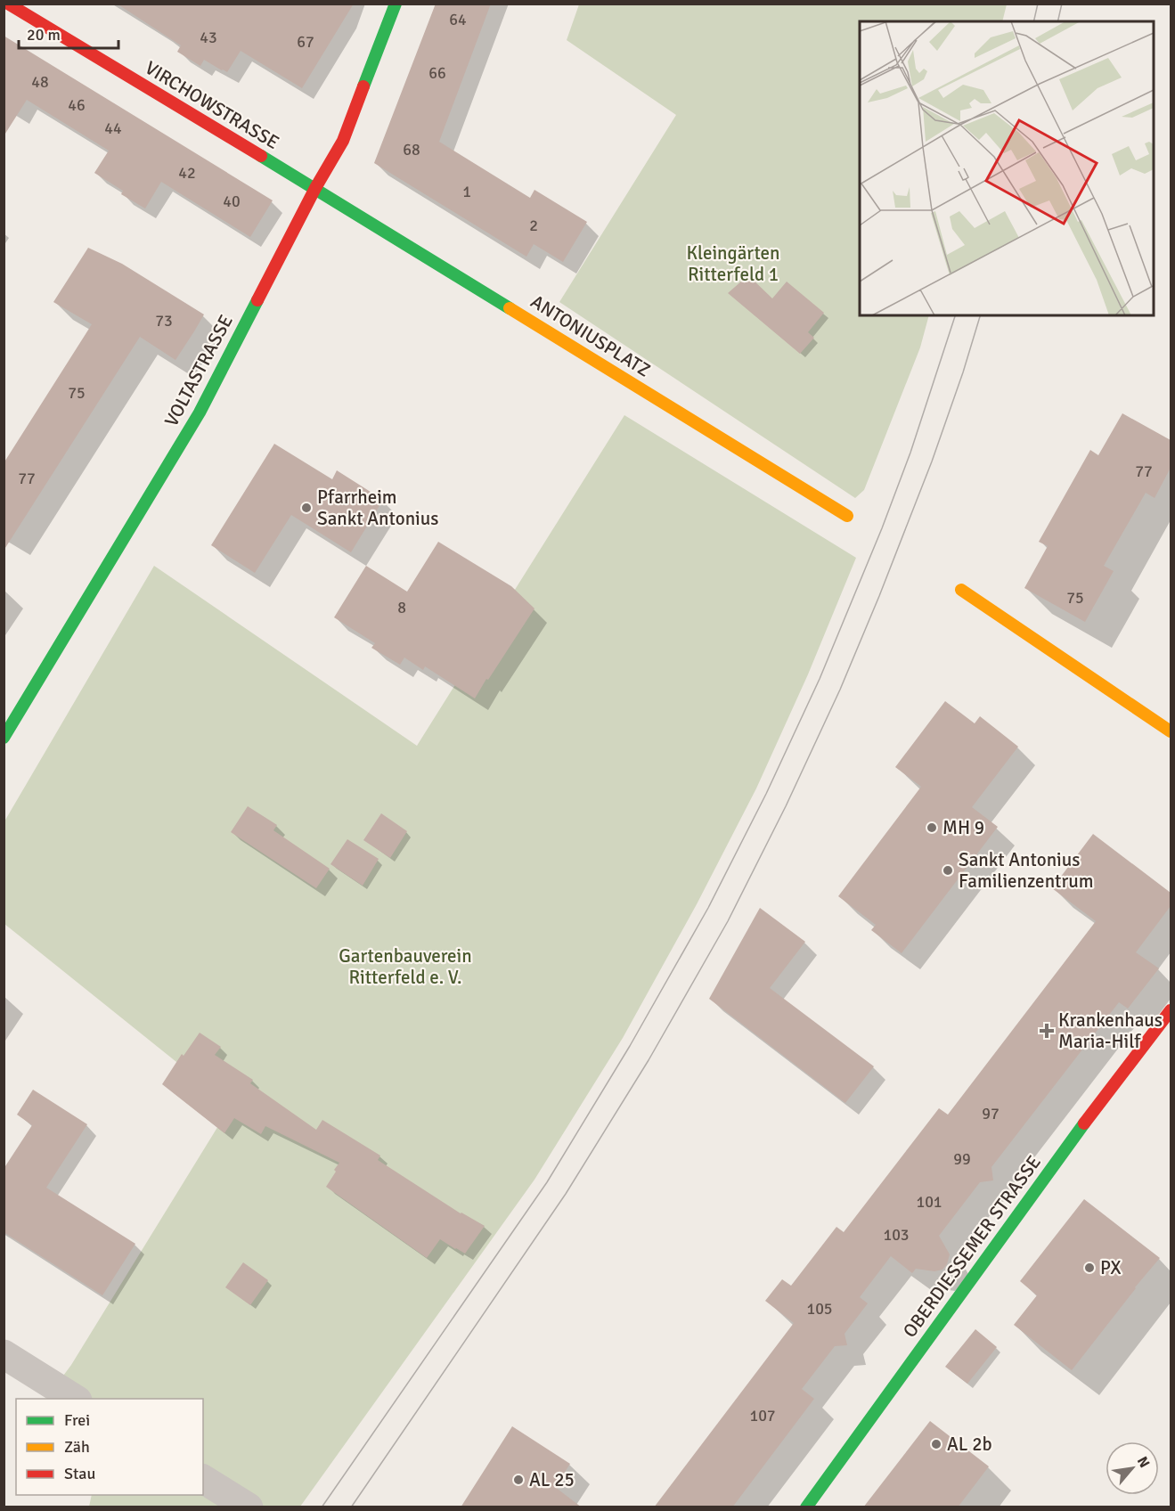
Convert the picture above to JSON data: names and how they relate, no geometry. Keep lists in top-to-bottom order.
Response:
{
  "streets": {
    "street": [
      "VIRCHOWSTRASSE",
      "ANTONIUSPLATZ",
      "VOLTASTRASSE",
      "OBERDIESSEMER STRASSE"
    ]
  },
  "crossings": [
    ["VIRCHOWSTRASSE", "ANTONIUSPLATZ"],
    ["VIRCHOWSTRASSE", "VOLTASTRASSE"],
    ["ANTONIUSPLATZ", "VOLTASTRASSE"]
  ],
  "parks": ["Kleingärten Ritterfeld 1", "Gartenbauverein Ritterfeld e. V."],
  "places": {
    "other": [
      "Pfarrheim Sankt Antonius",
      "MH 9",
      "Sankt Antonius Familienzentrum",
      "PX",
      "AL 2b",
      "AL 25"
    ],
    "health": ["Krankenhaus Maria-Hilf"]
  },
  "house_numbers": [
    "64",
    "43",
    "67",
    "66",
    "48",
    "46",
    "44",
    "68",
    "42",
    "1",
    "40",
    "2",
    "73",
    "75",
    "77",
    "77",
    "75",
    "8",
    "97",
    "99",
    "101",
    "103",
    "105",
    "107"
  ],
  "legend": ["Frei", "Zäh", "Stau"],
  "scale_bar": "20 m",
  "north": "top right"
}
